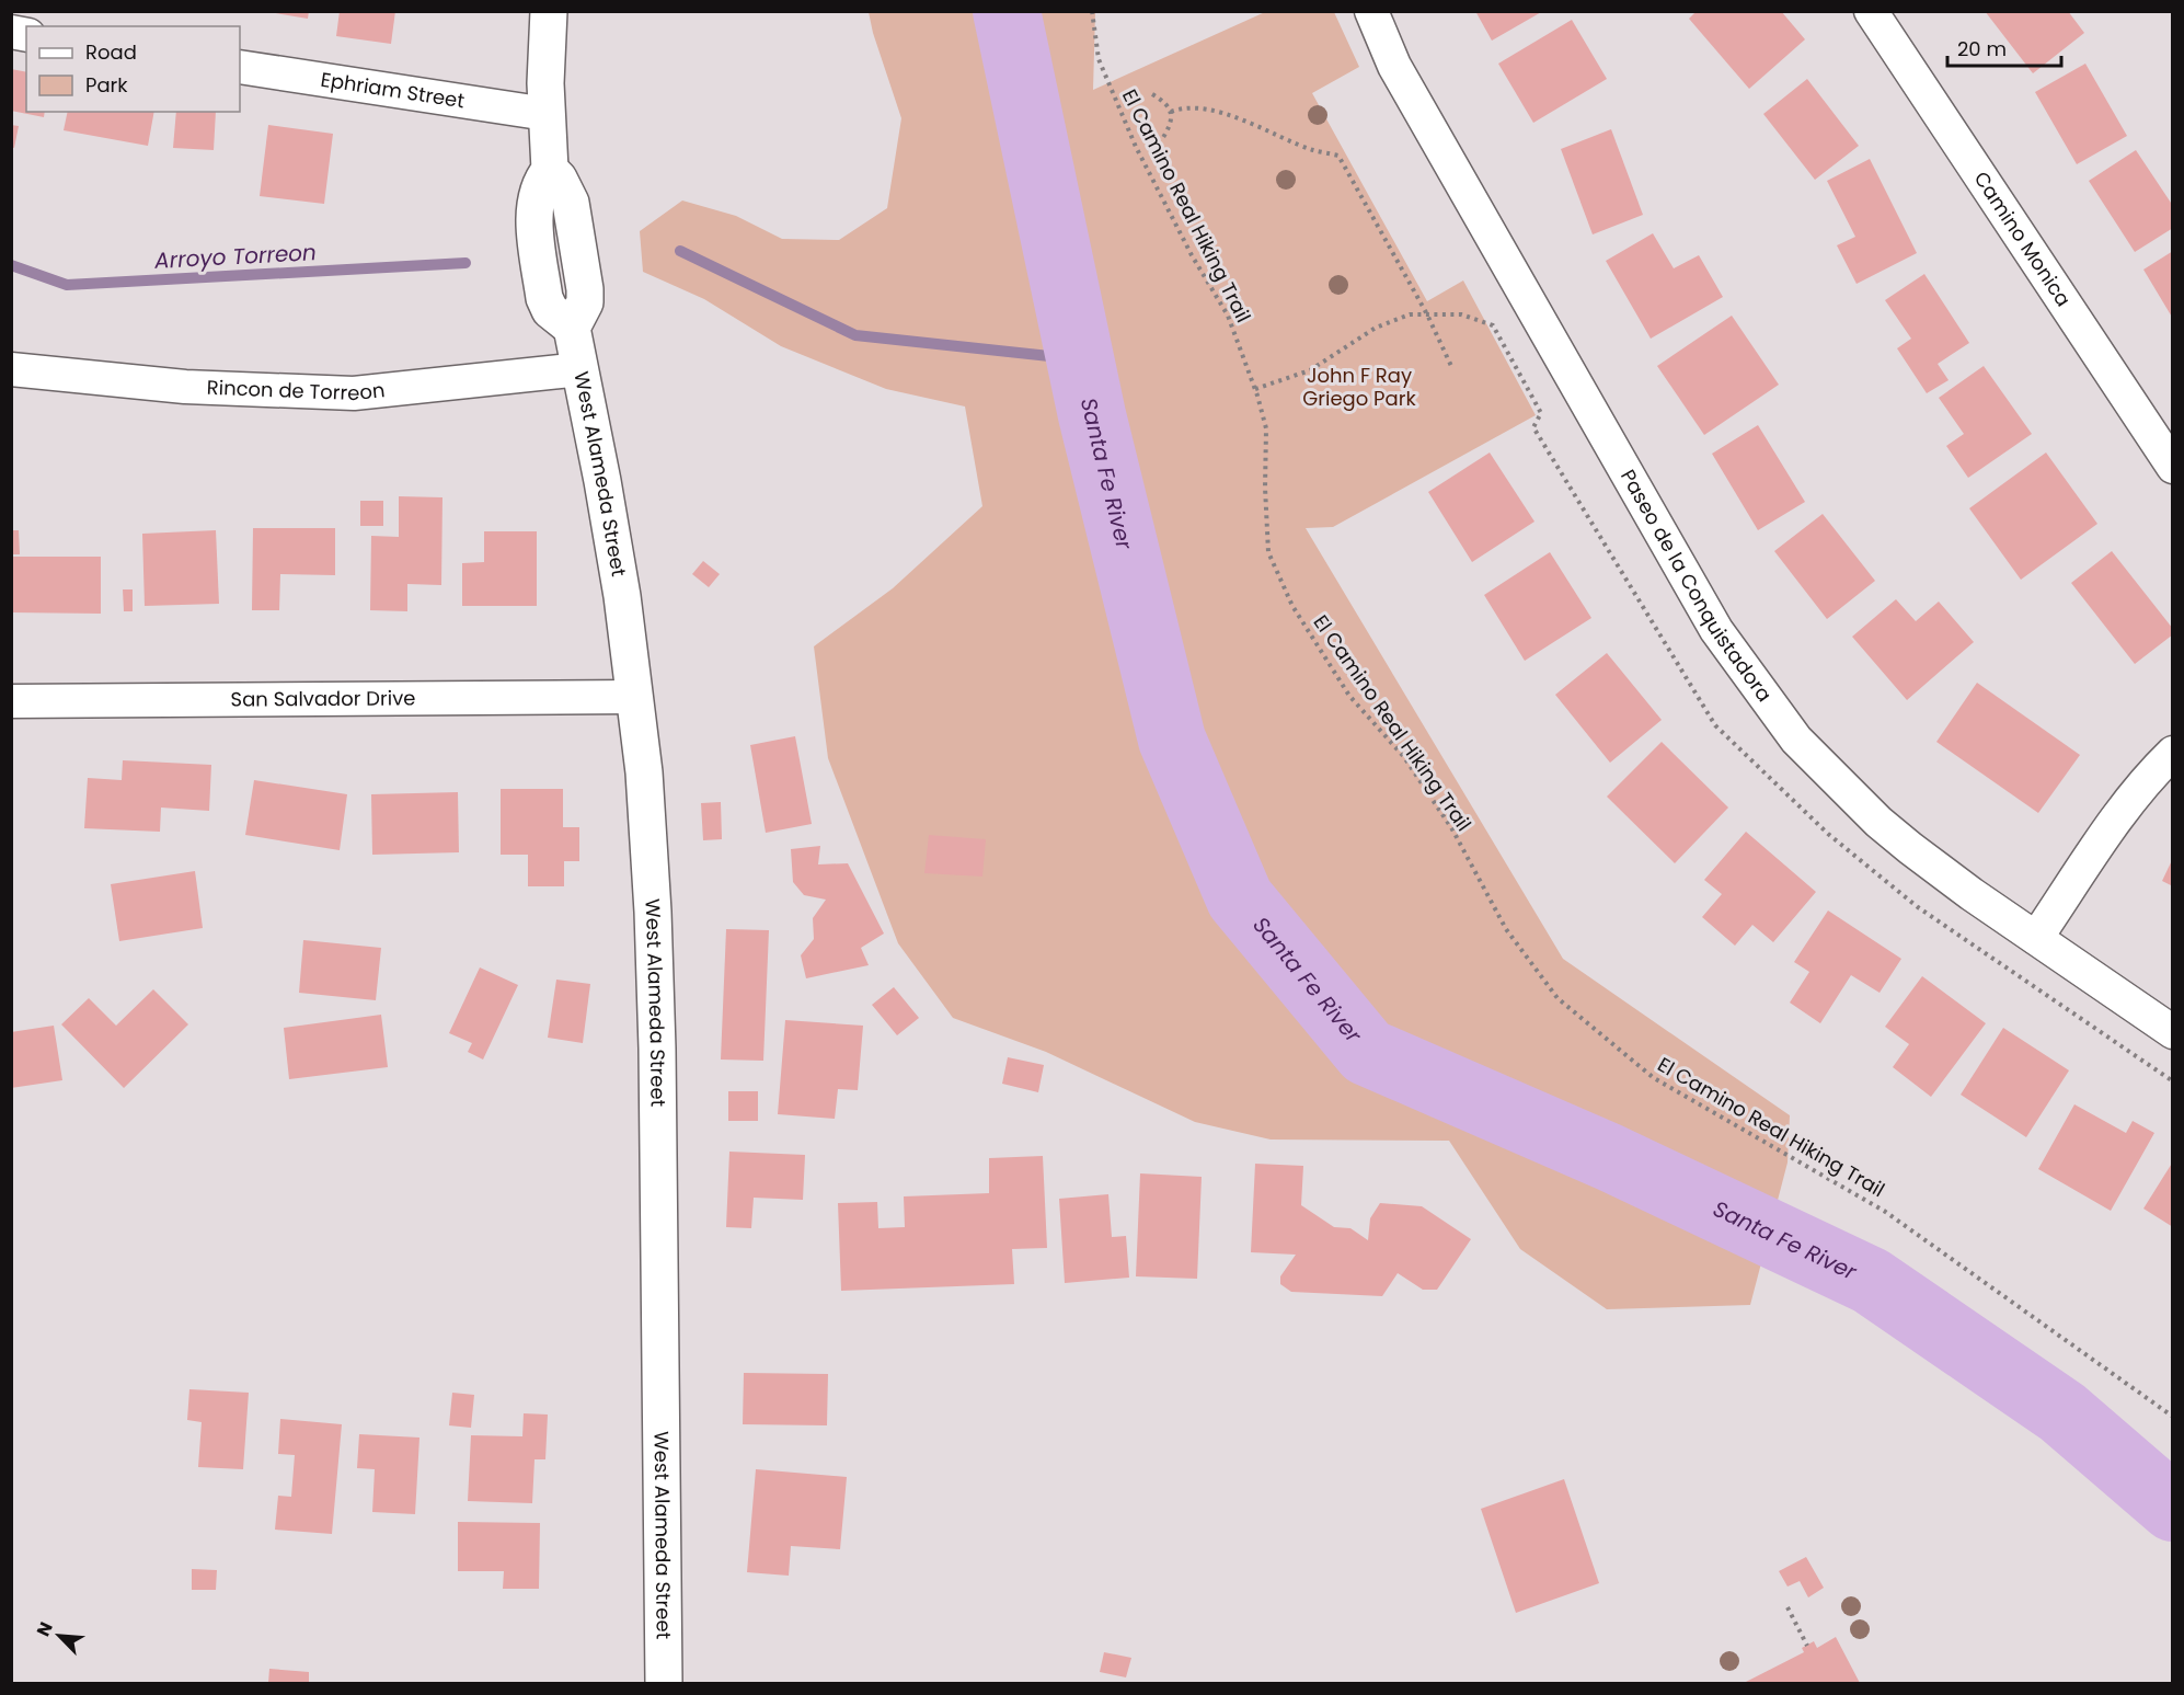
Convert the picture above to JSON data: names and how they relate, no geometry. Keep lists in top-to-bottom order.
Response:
{
  "streets": {
    "street": [
      "Ephriam Street",
      "Camino Monica",
      "Rincon de Torreon",
      "West Alameda Street",
      "Paseo de la Conquistadora",
      "San Salvador Drive"
    ],
    "path": ["El Camino Real Hiking Trail"]
  },
  "crossings": [
    ["Ephriam Street", "West Alameda Street"],
    ["Rincon de Torreon", "West Alameda Street"],
    ["West Alameda Street", "San Salvador Drive"]
  ],
  "water": ["Arroyo Torreon", "Santa Fe River"],
  "parks": ["John F Ray Griego Park"],
  "legend": ["Road", "Park"],
  "scale_bar": "20 m",
  "north": "top left"
}
